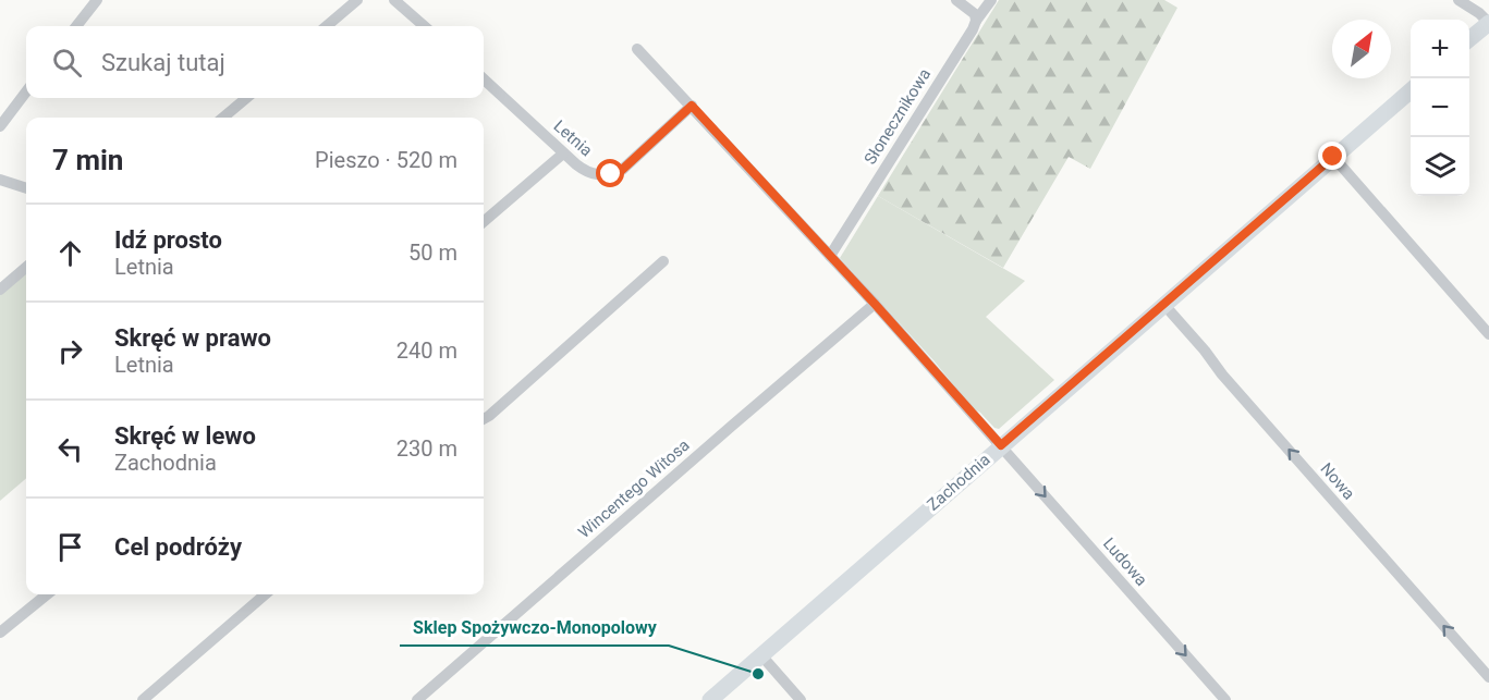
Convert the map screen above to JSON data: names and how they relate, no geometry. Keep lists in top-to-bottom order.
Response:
{
  "streets": {
    "street": [
      "Słonecznikowa",
      "Letnia",
      "Nowa",
      "Zachodnia",
      "Wincentego Witosa",
      "Ludowa"
    ]
  },
  "crossings": [
    ["Nowa", "Zachodnia"],
    ["Zachodnia", "Ludowa"]
  ],
  "one_way": ["Nowa", "Ludowa"],
  "places": ["Sklep Spożywczo-Monopolowy"],
  "north": "top right",
  "page": {
    "map_buttons": ["+", "−"],
    "search": "Szukaj tutaj",
    "heading": ["7 min", "Pieszo · 520 m"],
    "list": [
      ["Idź prosto", "Letnia", "50 m"],
      ["Skręć w prawo", "Letnia", "240 m"],
      ["Skręć w lewo", "Zachodnia", "230 m"],
      "Cel podróży"
    ]
  }
}
